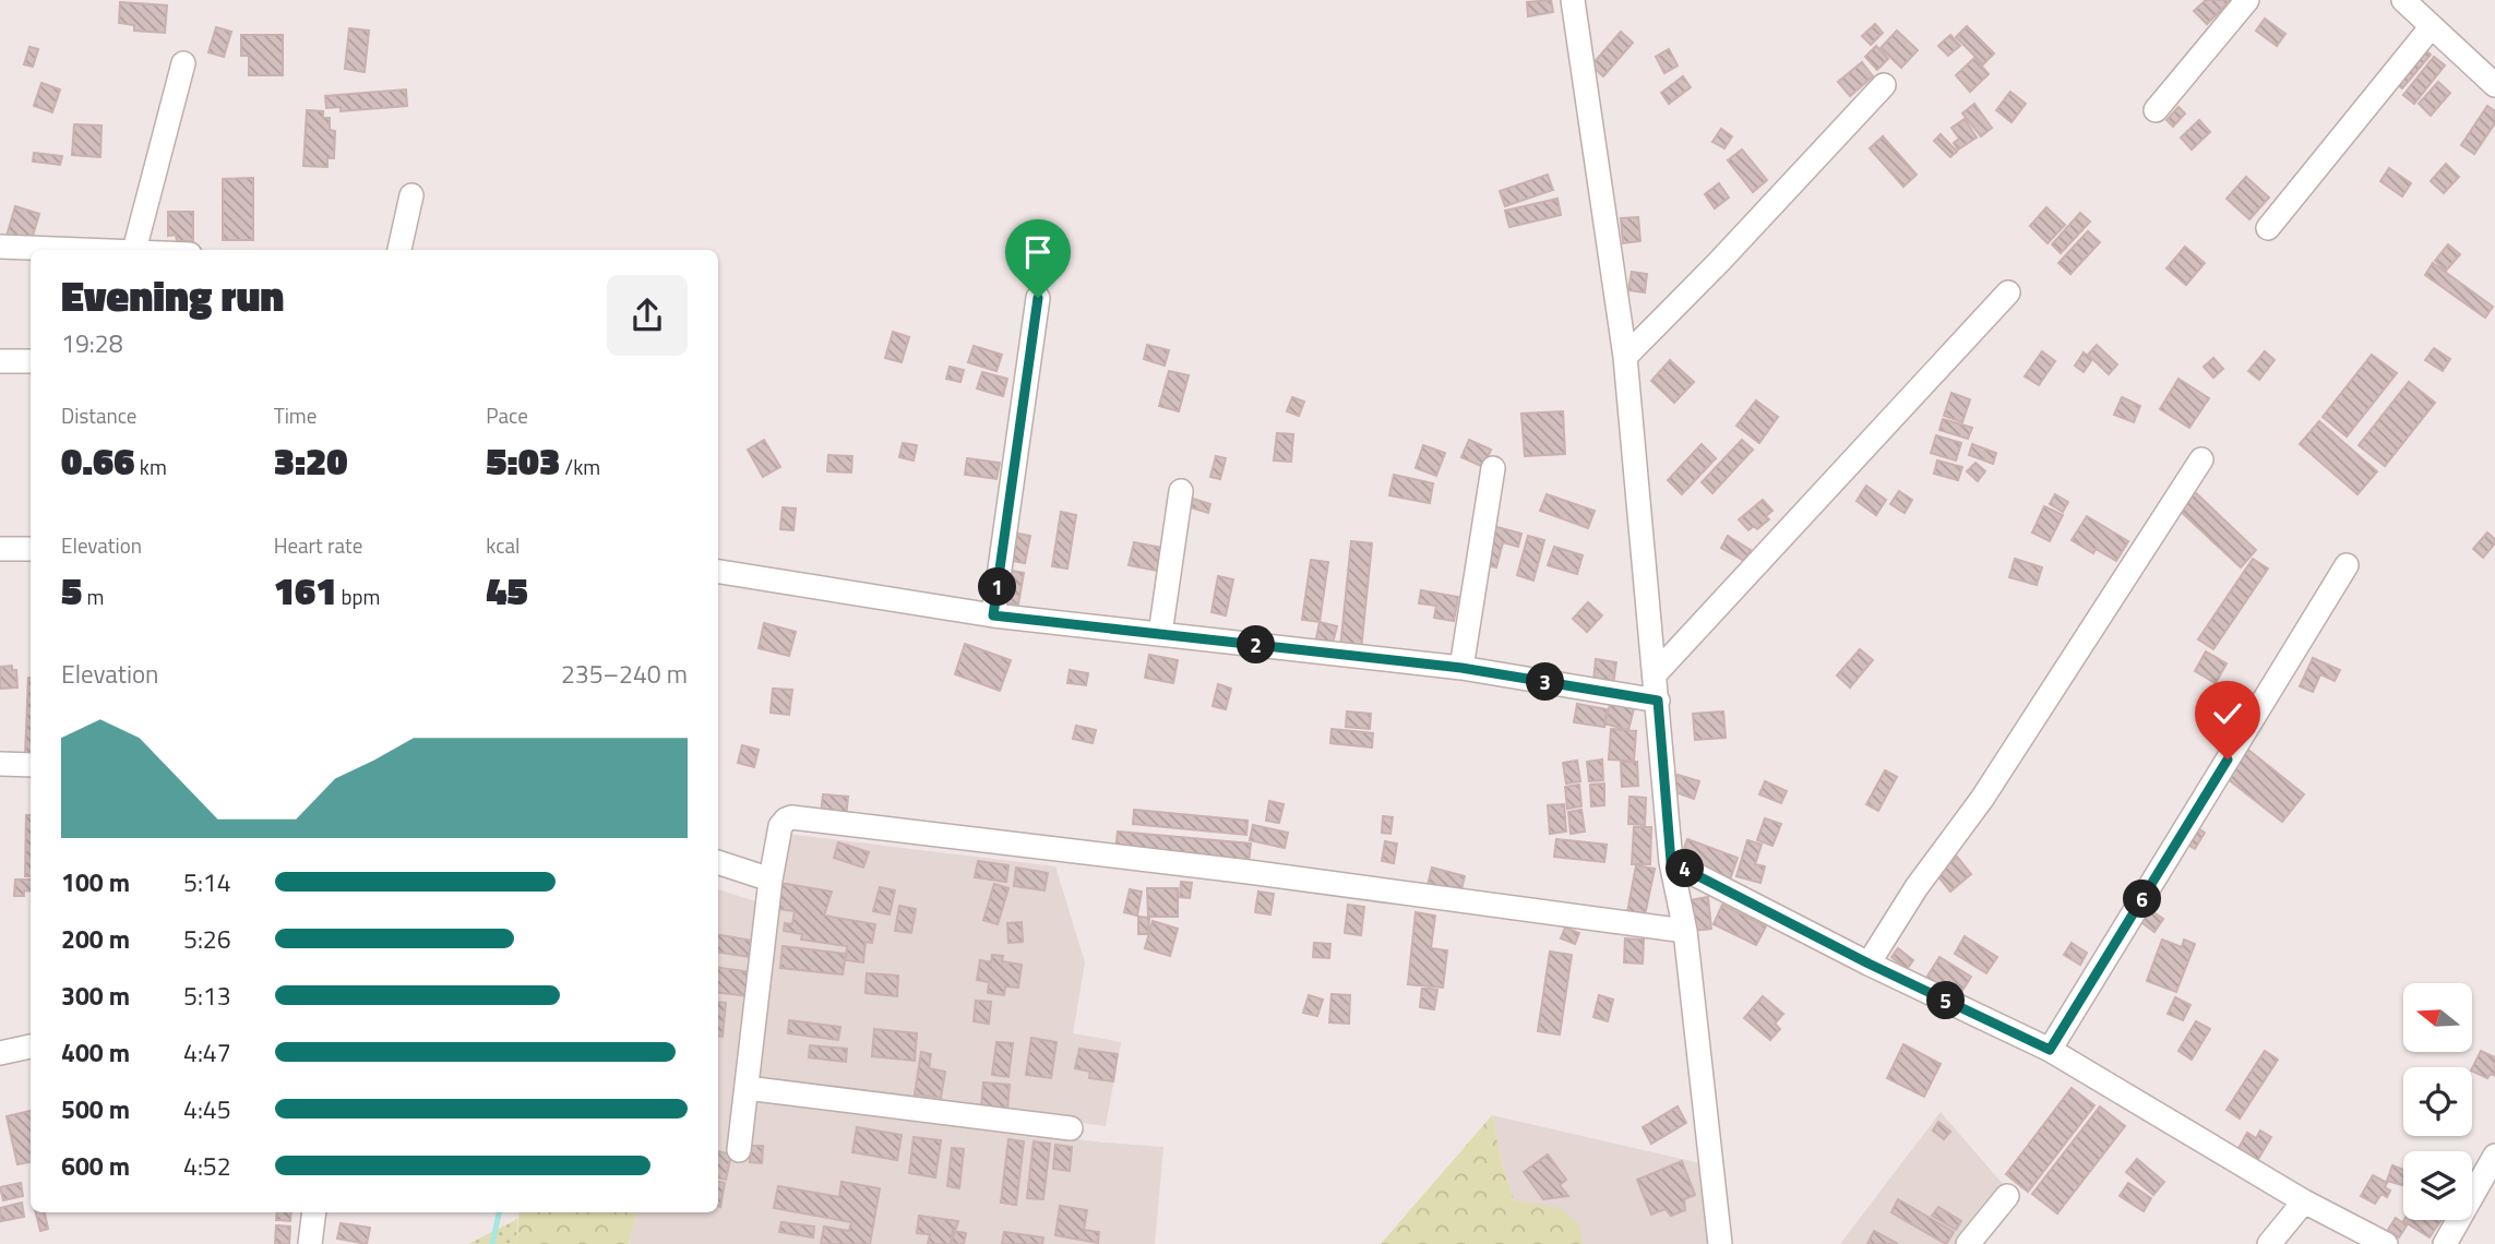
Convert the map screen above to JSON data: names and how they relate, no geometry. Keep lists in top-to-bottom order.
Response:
{
  "north": "left",
  "page": {
    "heading": ["Evening run", "19:28"],
    "stats": [
      ["Distance", "0.66 km"],
      ["Time", "3:20"],
      ["Pace", "5:03 /km"],
      ["Elevation", "5 m"],
      ["Heart rate", "161 bpm"],
      ["kcal", "45"]
    ],
    "pins": [
      "1",
      "2",
      "3",
      "4",
      "6",
      "5"
    ],
    "chart": ["Elevation", "235–240 m"],
    "list": [
      {
        "name": "100 m",
        "note": "5:14"
      },
      {
        "name": "200 m",
        "note": "5:26"
      },
      {
        "name": "300 m",
        "note": "5:13"
      },
      {
        "name": "400 m",
        "note": "4:47"
      },
      {
        "name": "500 m",
        "note": "4:45"
      },
      {
        "name": "600 m",
        "note": "4:52"
      }
    ]
  }
}
